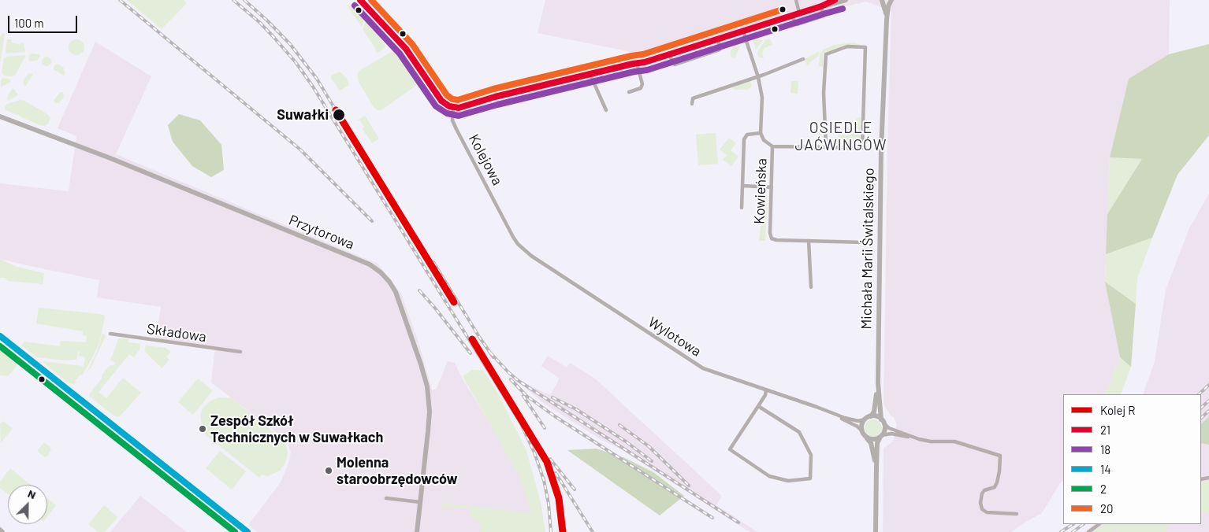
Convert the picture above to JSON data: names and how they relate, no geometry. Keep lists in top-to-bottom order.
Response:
{
  "streets": {
    "street": [
      "Kolejowa",
      "Kowieńska",
      "Przytorowa",
      "Michała Marii Świtalskiego",
      "Składowa",
      "Wylotowa"
    ]
  },
  "crossings": [
    ["Kolejowa", "Wylotowa"],
    ["Michała Marii Świtalskiego", "Wylotowa"]
  ],
  "districts": ["OSIEDLE JAĆWINGÓW"],
  "places": ["Suwałki", "Zespół Szkół Technicznych w Suwałkach", "Molenna staroobrzędowców"],
  "lines": [
    "transit line 21",
    "transit line 20",
    "transit line 18",
    "rail line R",
    "transit line 14",
    "transit line 2"
  ],
  "legend": [
    "Kolej R",
    "21",
    "18",
    "14",
    "2",
    "20"
  ],
  "scale_bar": "100 m",
  "north": "top right"
}
